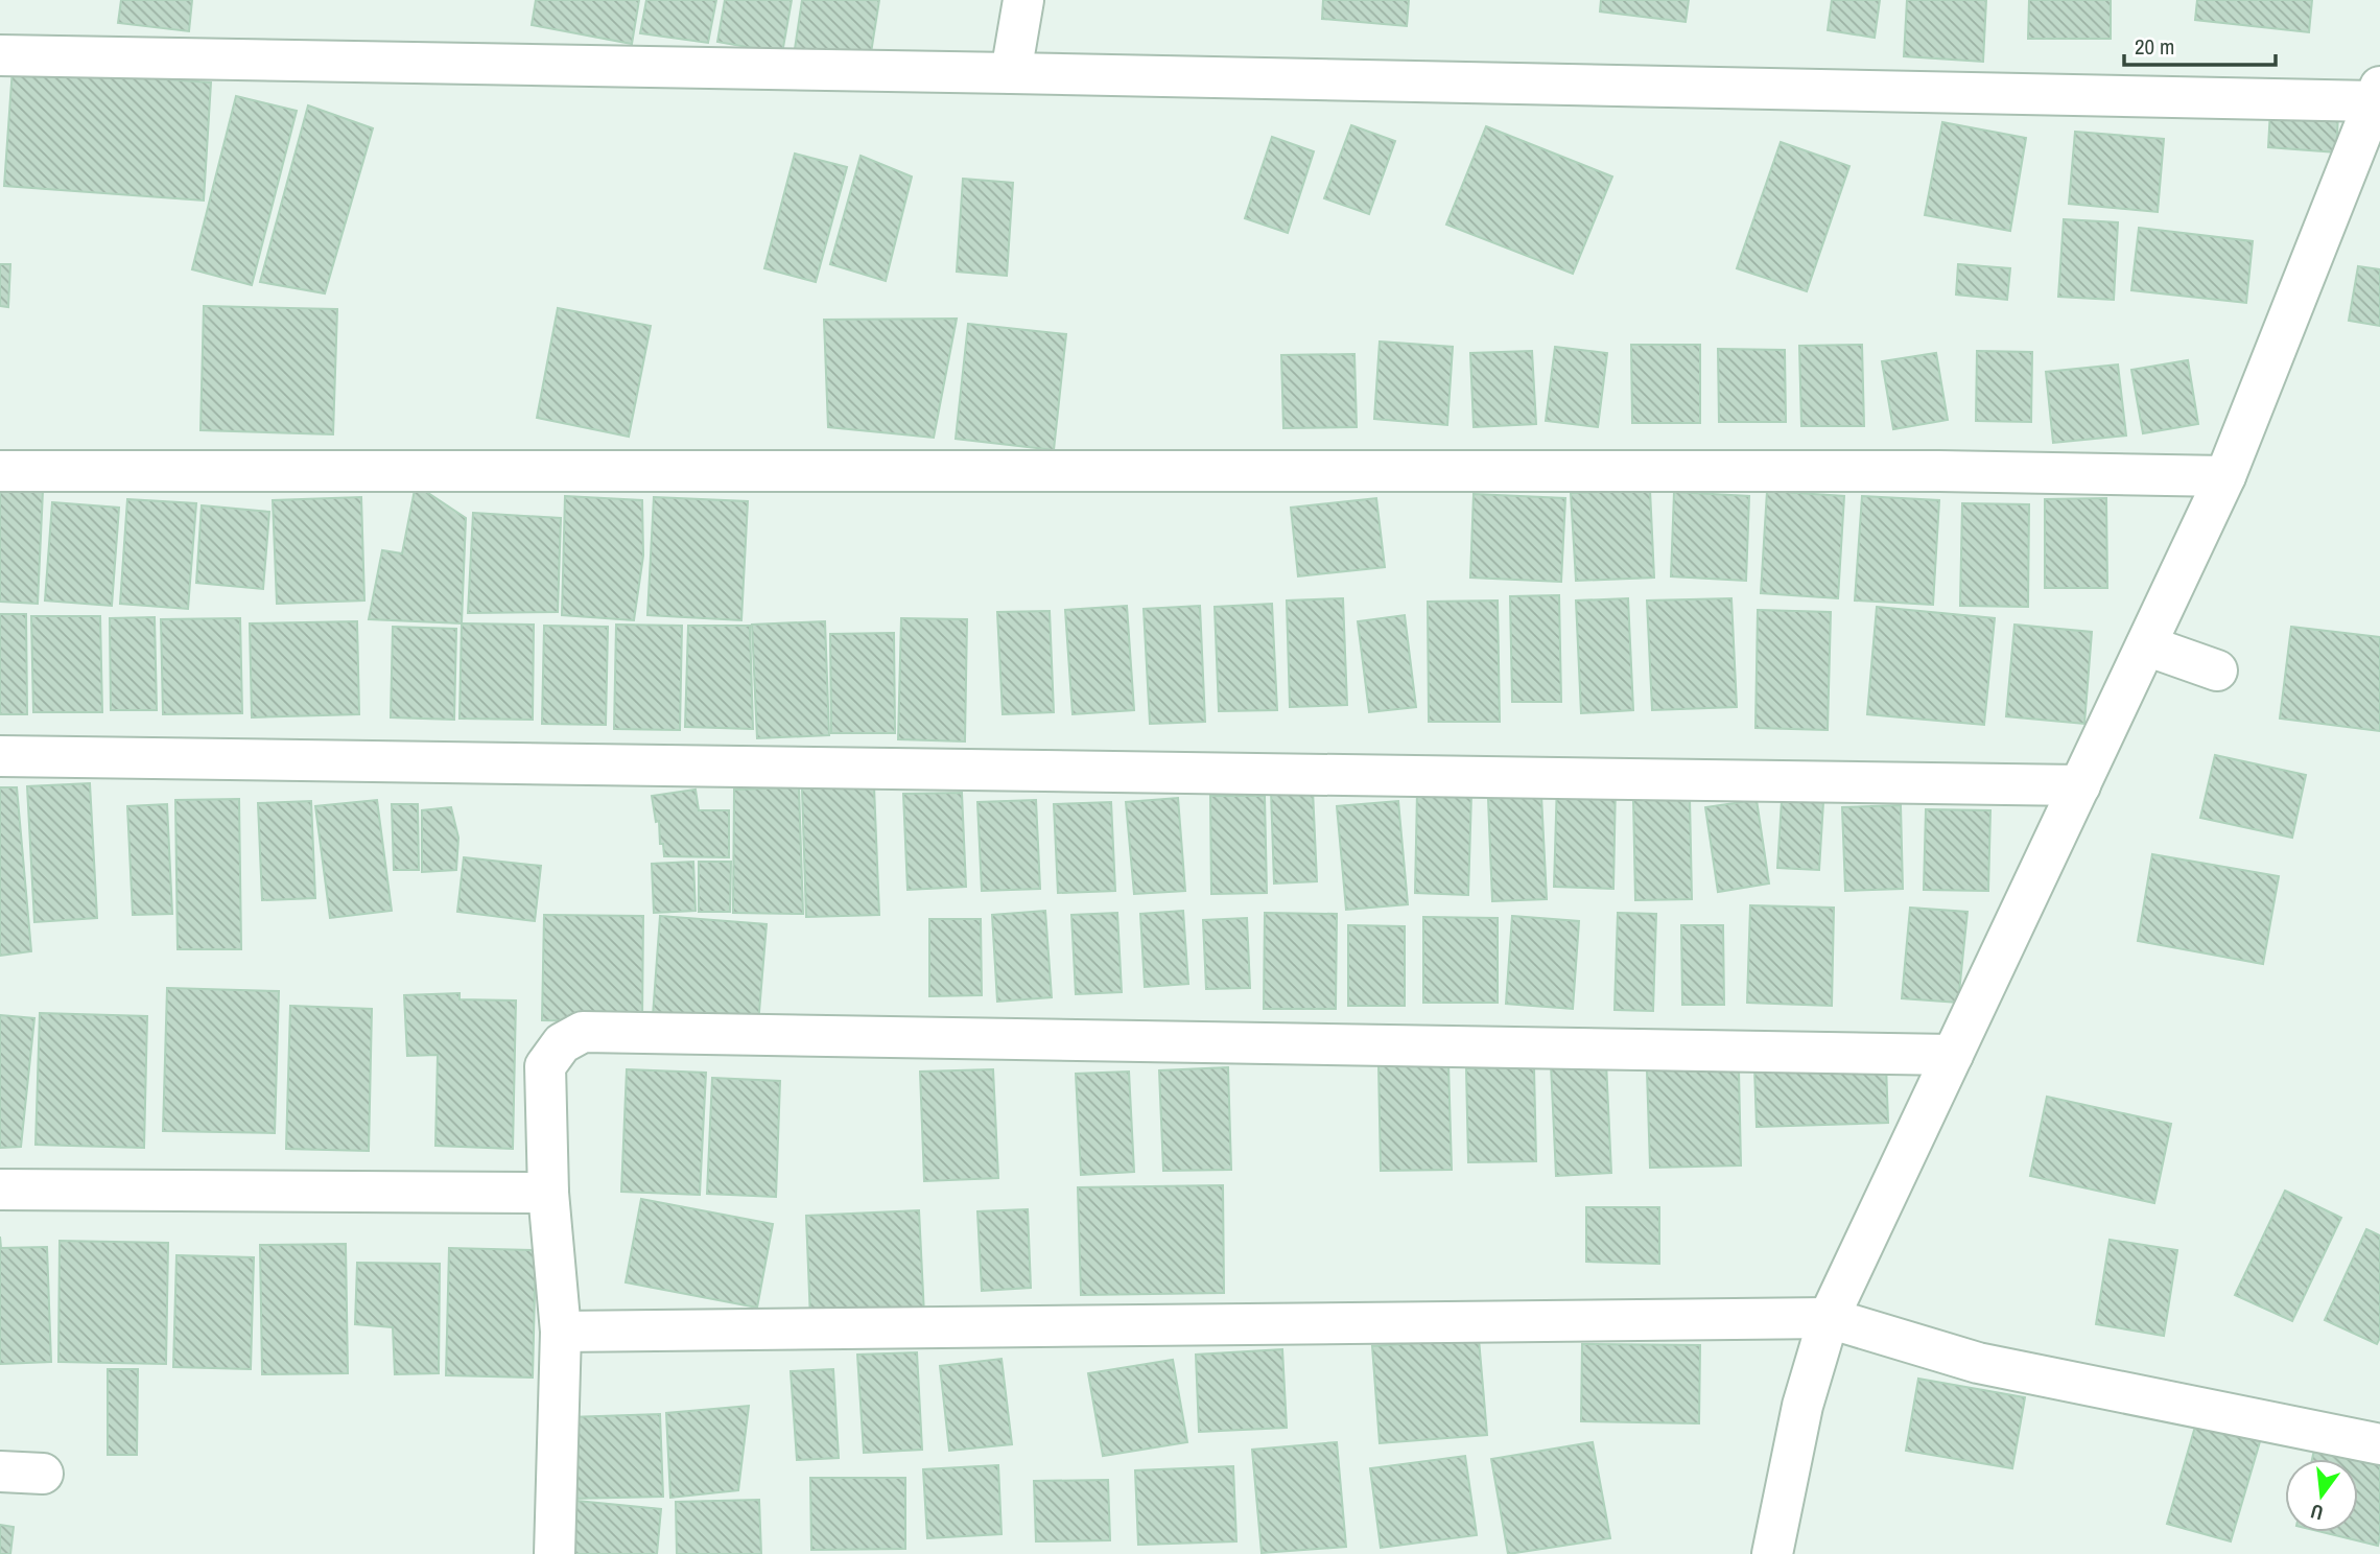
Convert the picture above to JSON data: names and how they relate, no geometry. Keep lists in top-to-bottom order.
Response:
{
  "scale_bar": "20 m",
  "north": "bottom"
}
